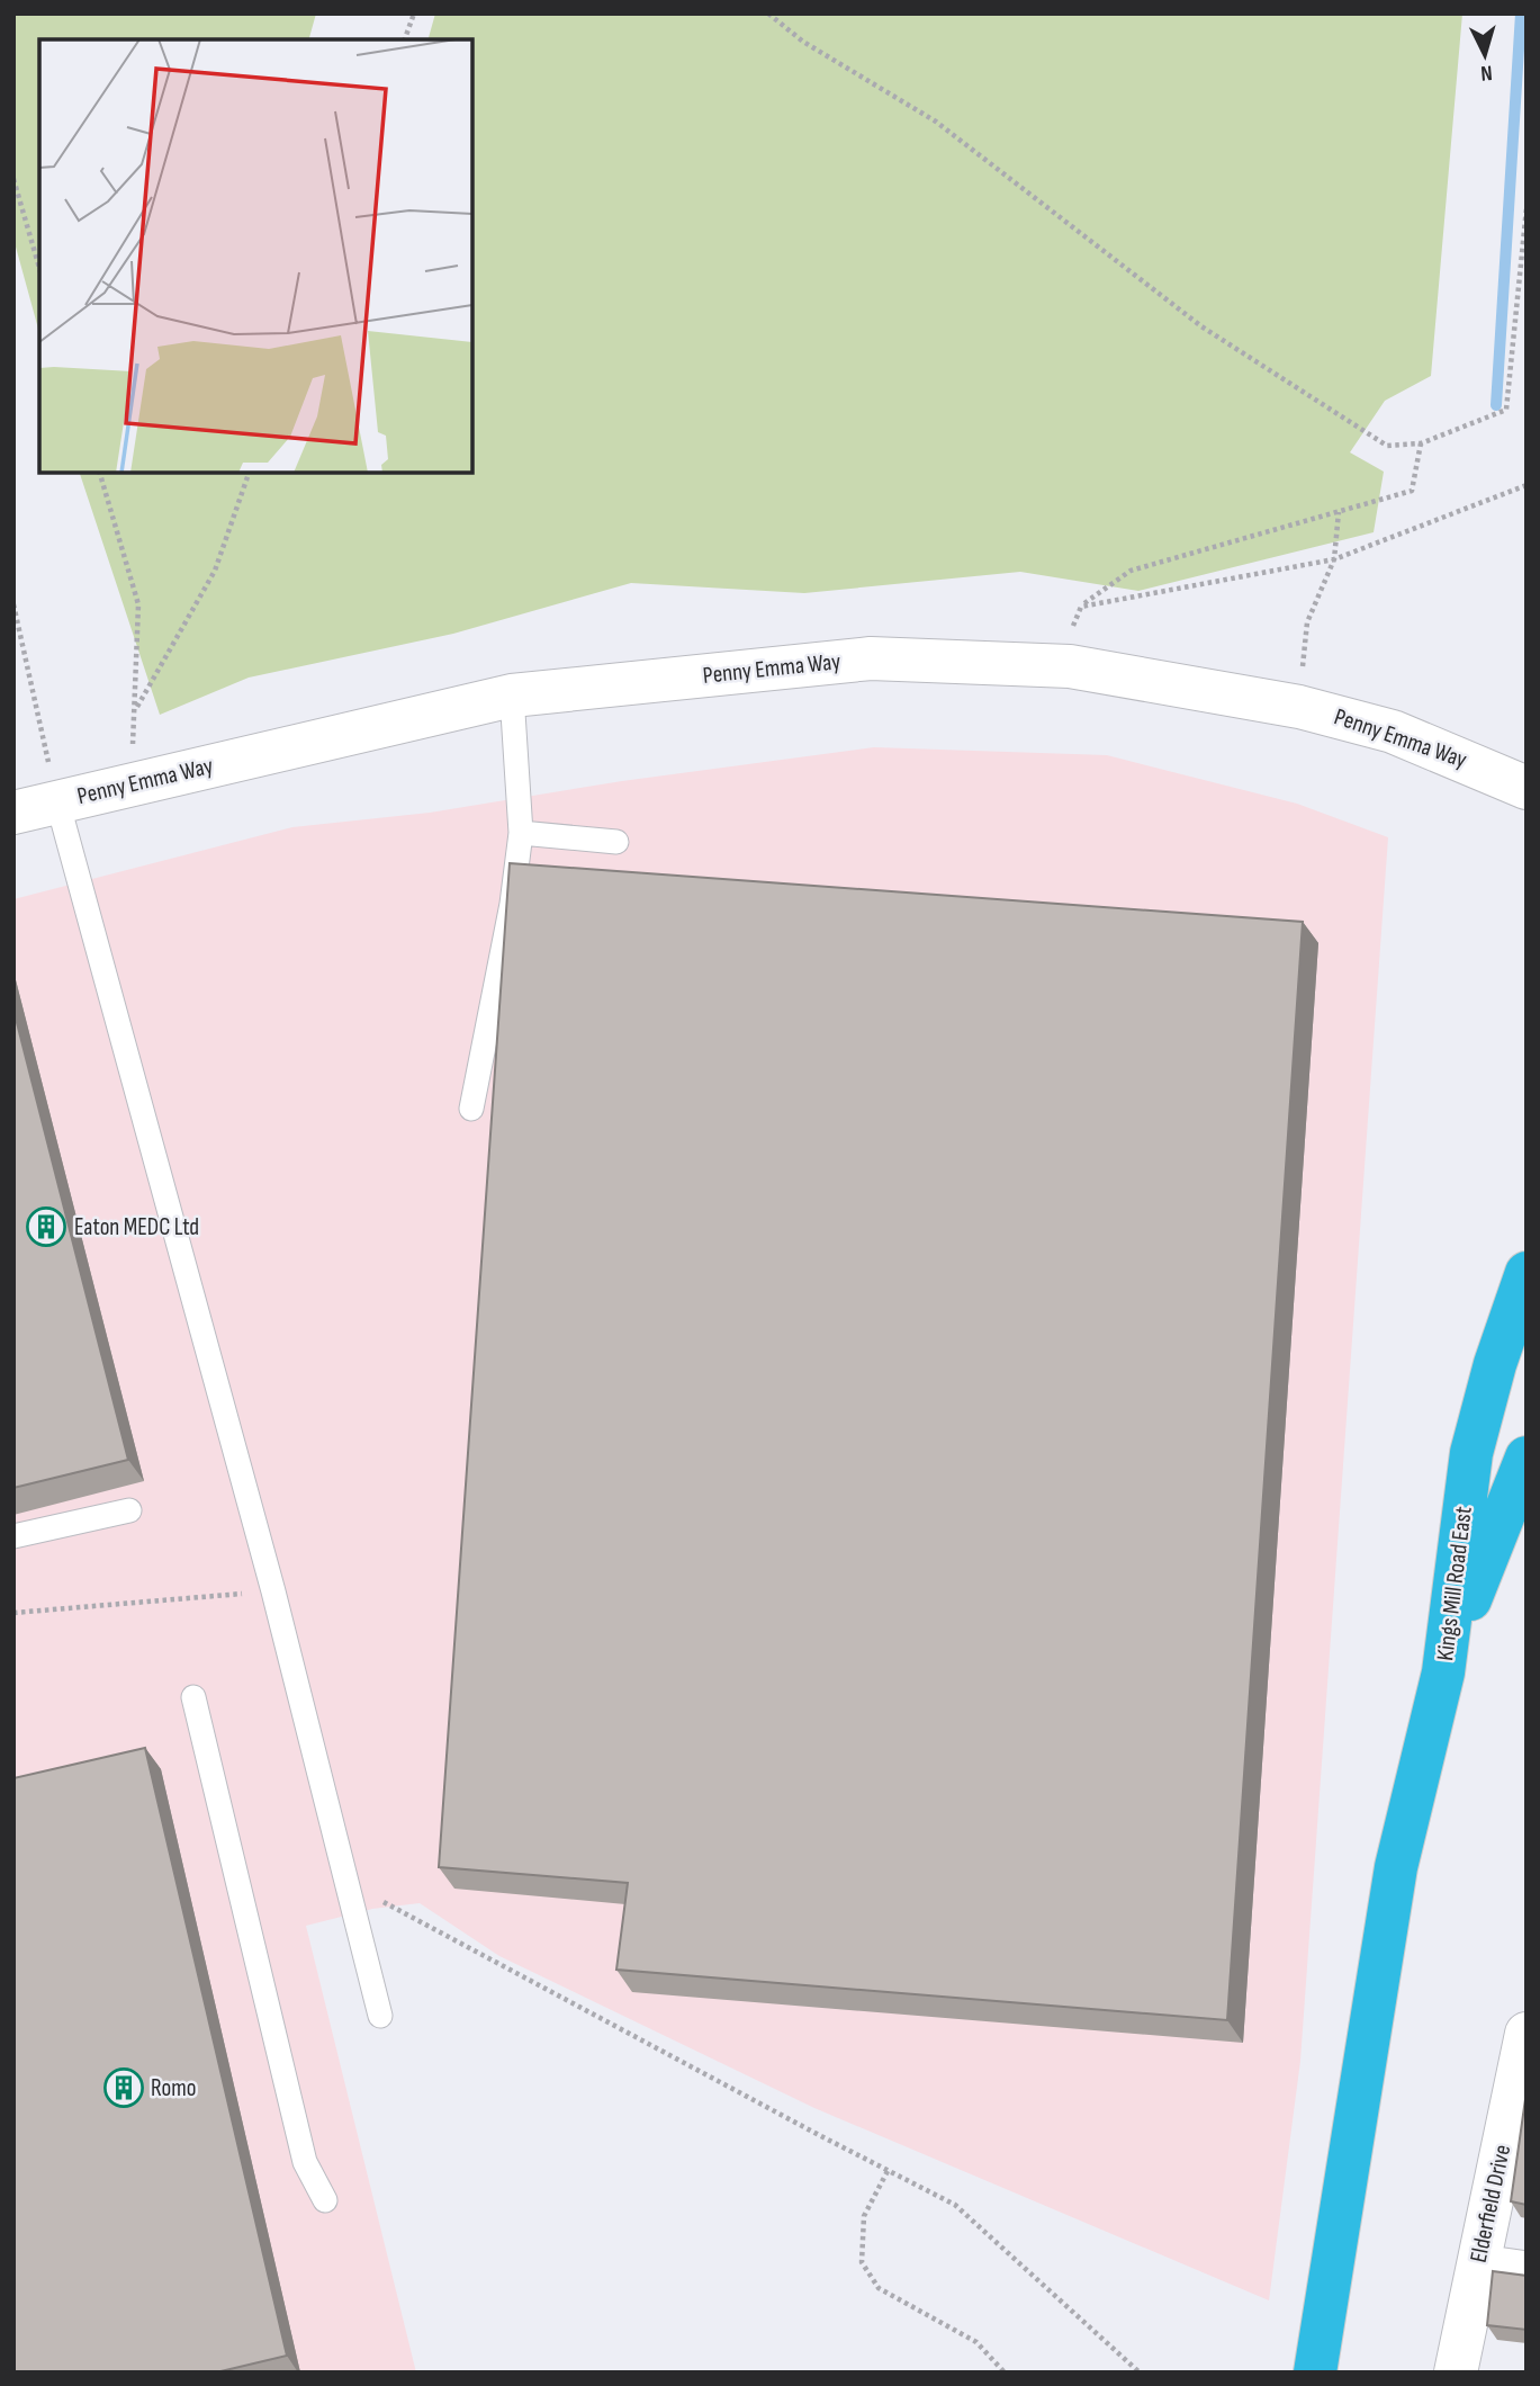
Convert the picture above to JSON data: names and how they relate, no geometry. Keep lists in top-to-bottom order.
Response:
{
  "streets": {
    "highway": ["Kings Mill Road East"],
    "main road": ["Penny Emma Way", "Elderfield Drive"]
  },
  "places": {
    "building": ["Eaton MEDC Ltd", "Romo"]
  },
  "north": "bottom"
}
